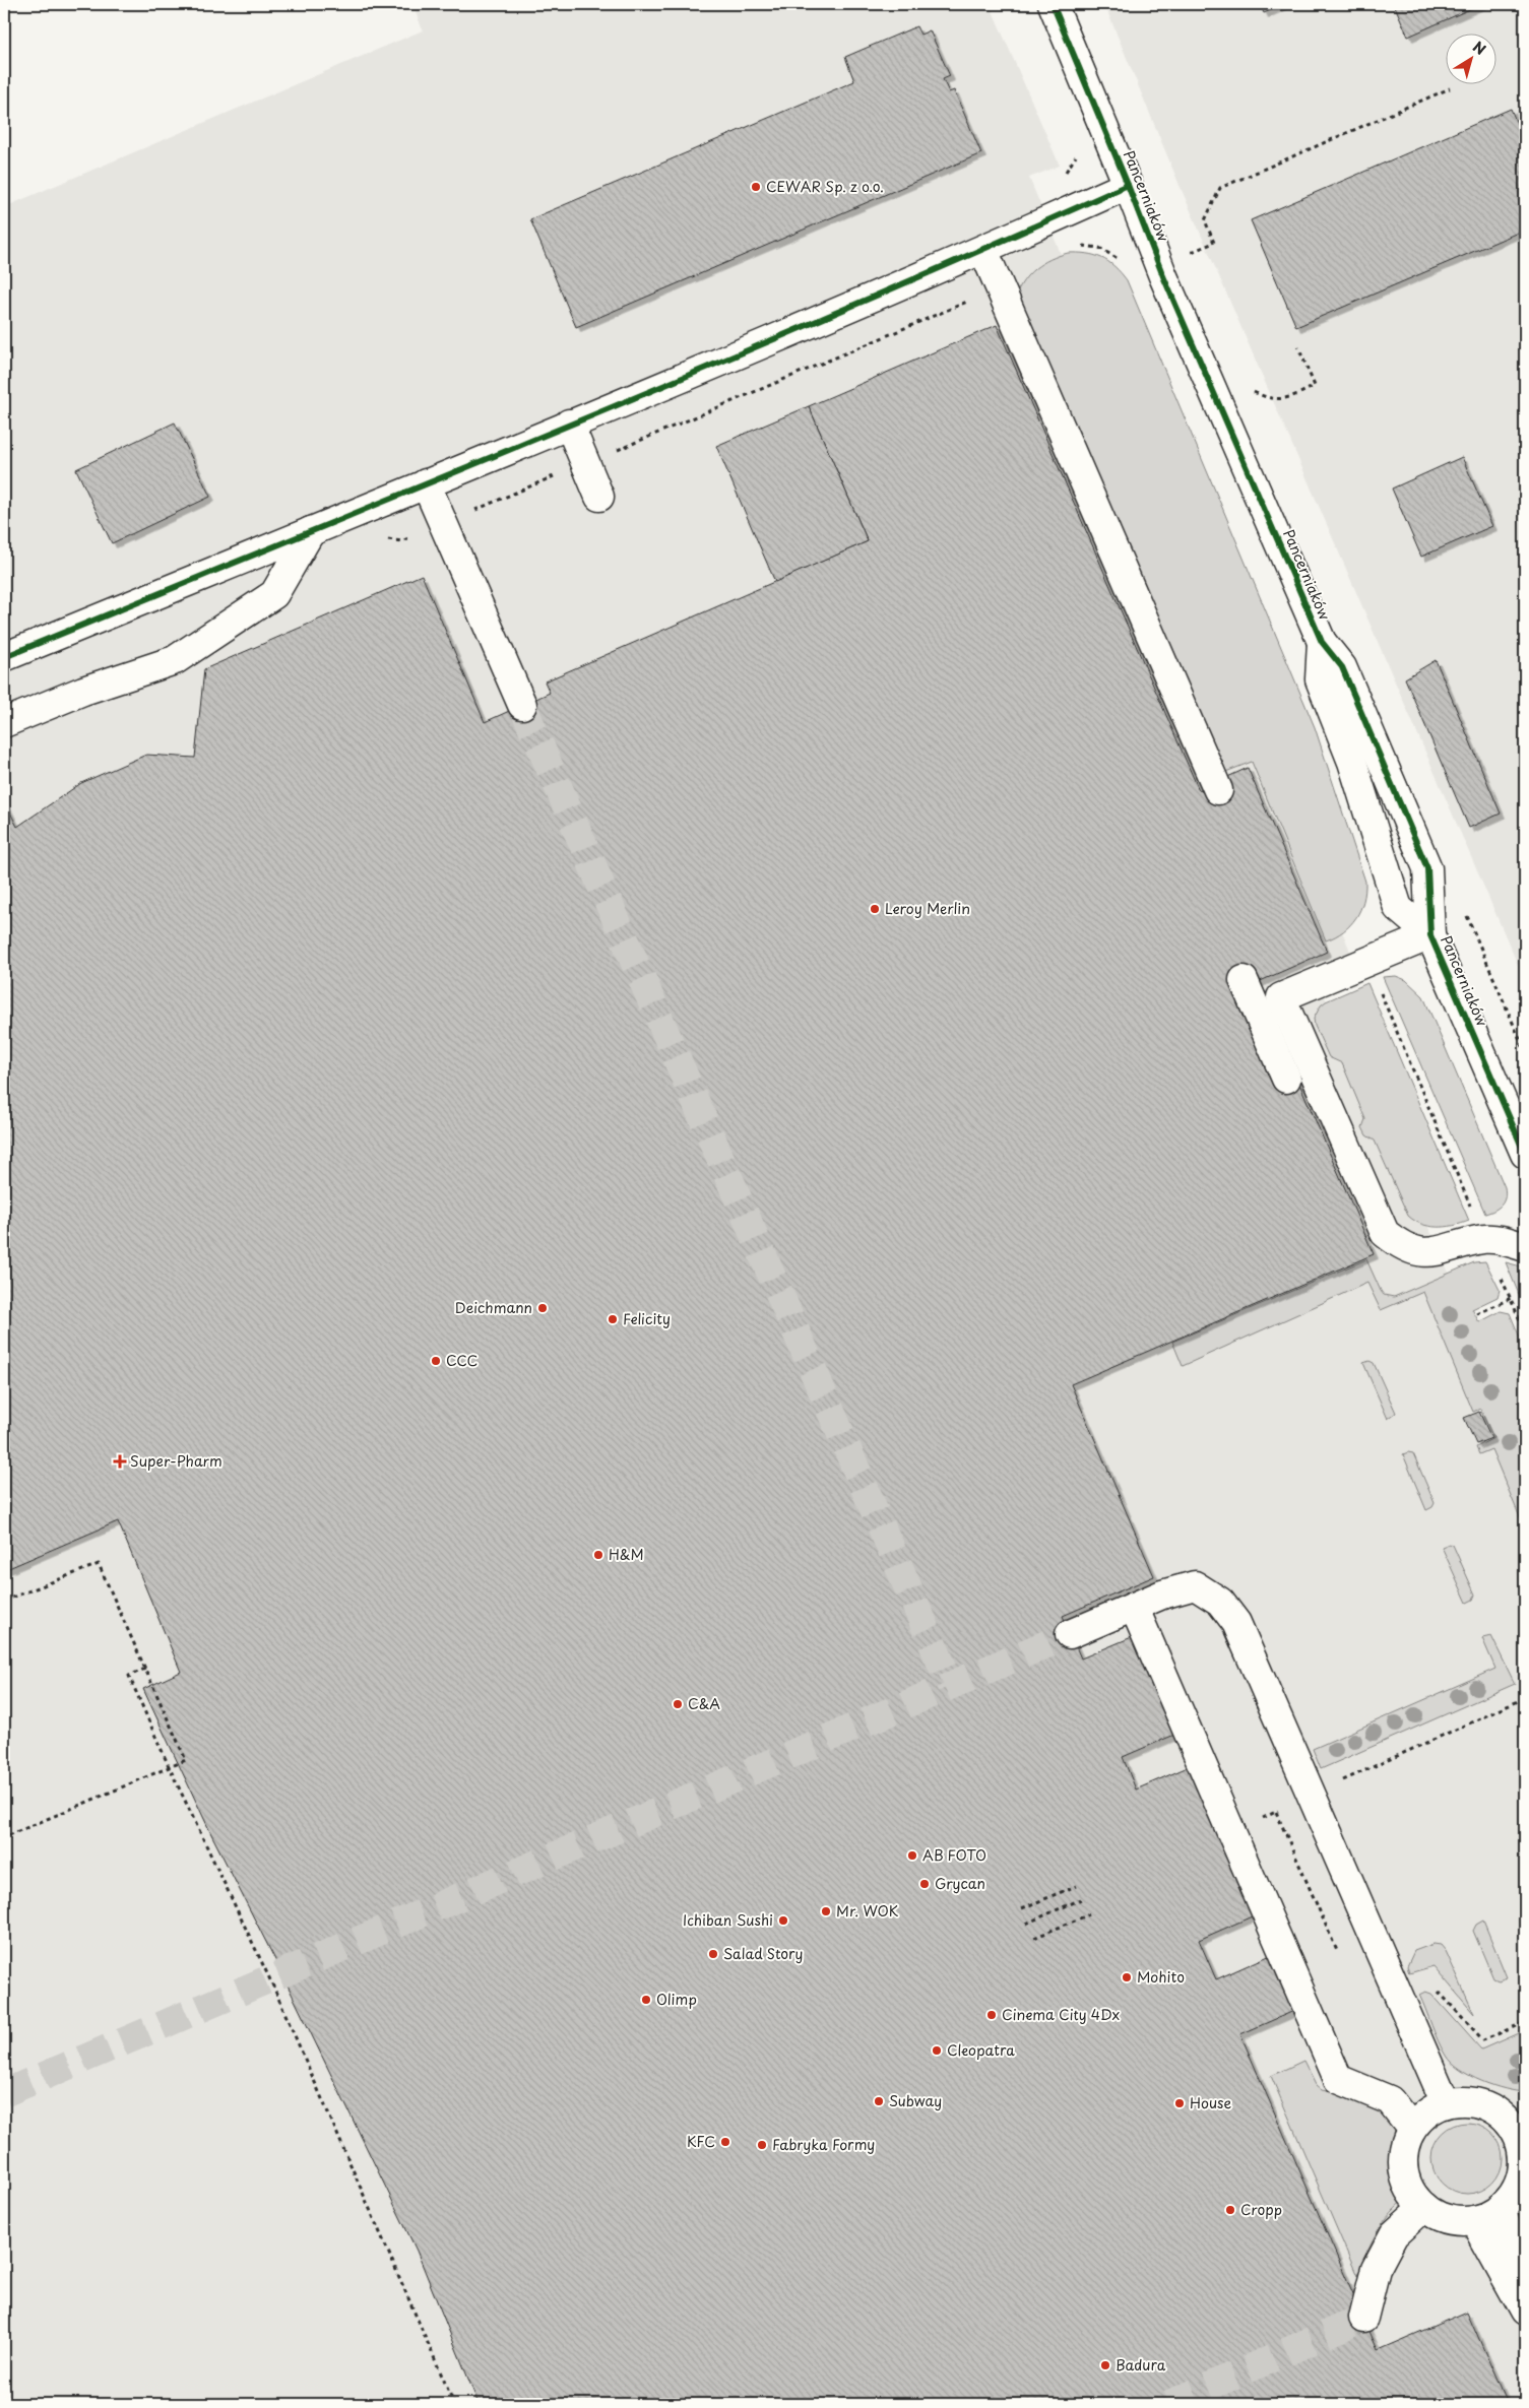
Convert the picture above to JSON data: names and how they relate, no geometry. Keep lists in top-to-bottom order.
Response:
{
  "streets": {
    "street": ["Pancerniaków"]
  },
  "places": {
    "other": [
      "CEWAR Sp. z o.o.",
      "Leroy Merlin",
      "Deichmann",
      "Felicity",
      "CCC",
      "H&M",
      "C&A",
      "AB FOTO",
      "Grycan",
      "Mr. WOK",
      "Ichiban Sushi",
      "Salad Story",
      "Mohito",
      "Olimp",
      "Cinema City 4Dx",
      "Cleopatra",
      "Subway",
      "House",
      "KFC",
      "Fabryka Formy",
      "Cropp",
      "Badura"
    ],
    "health": ["Super-Pharm"]
  },
  "north": "top right"
}
